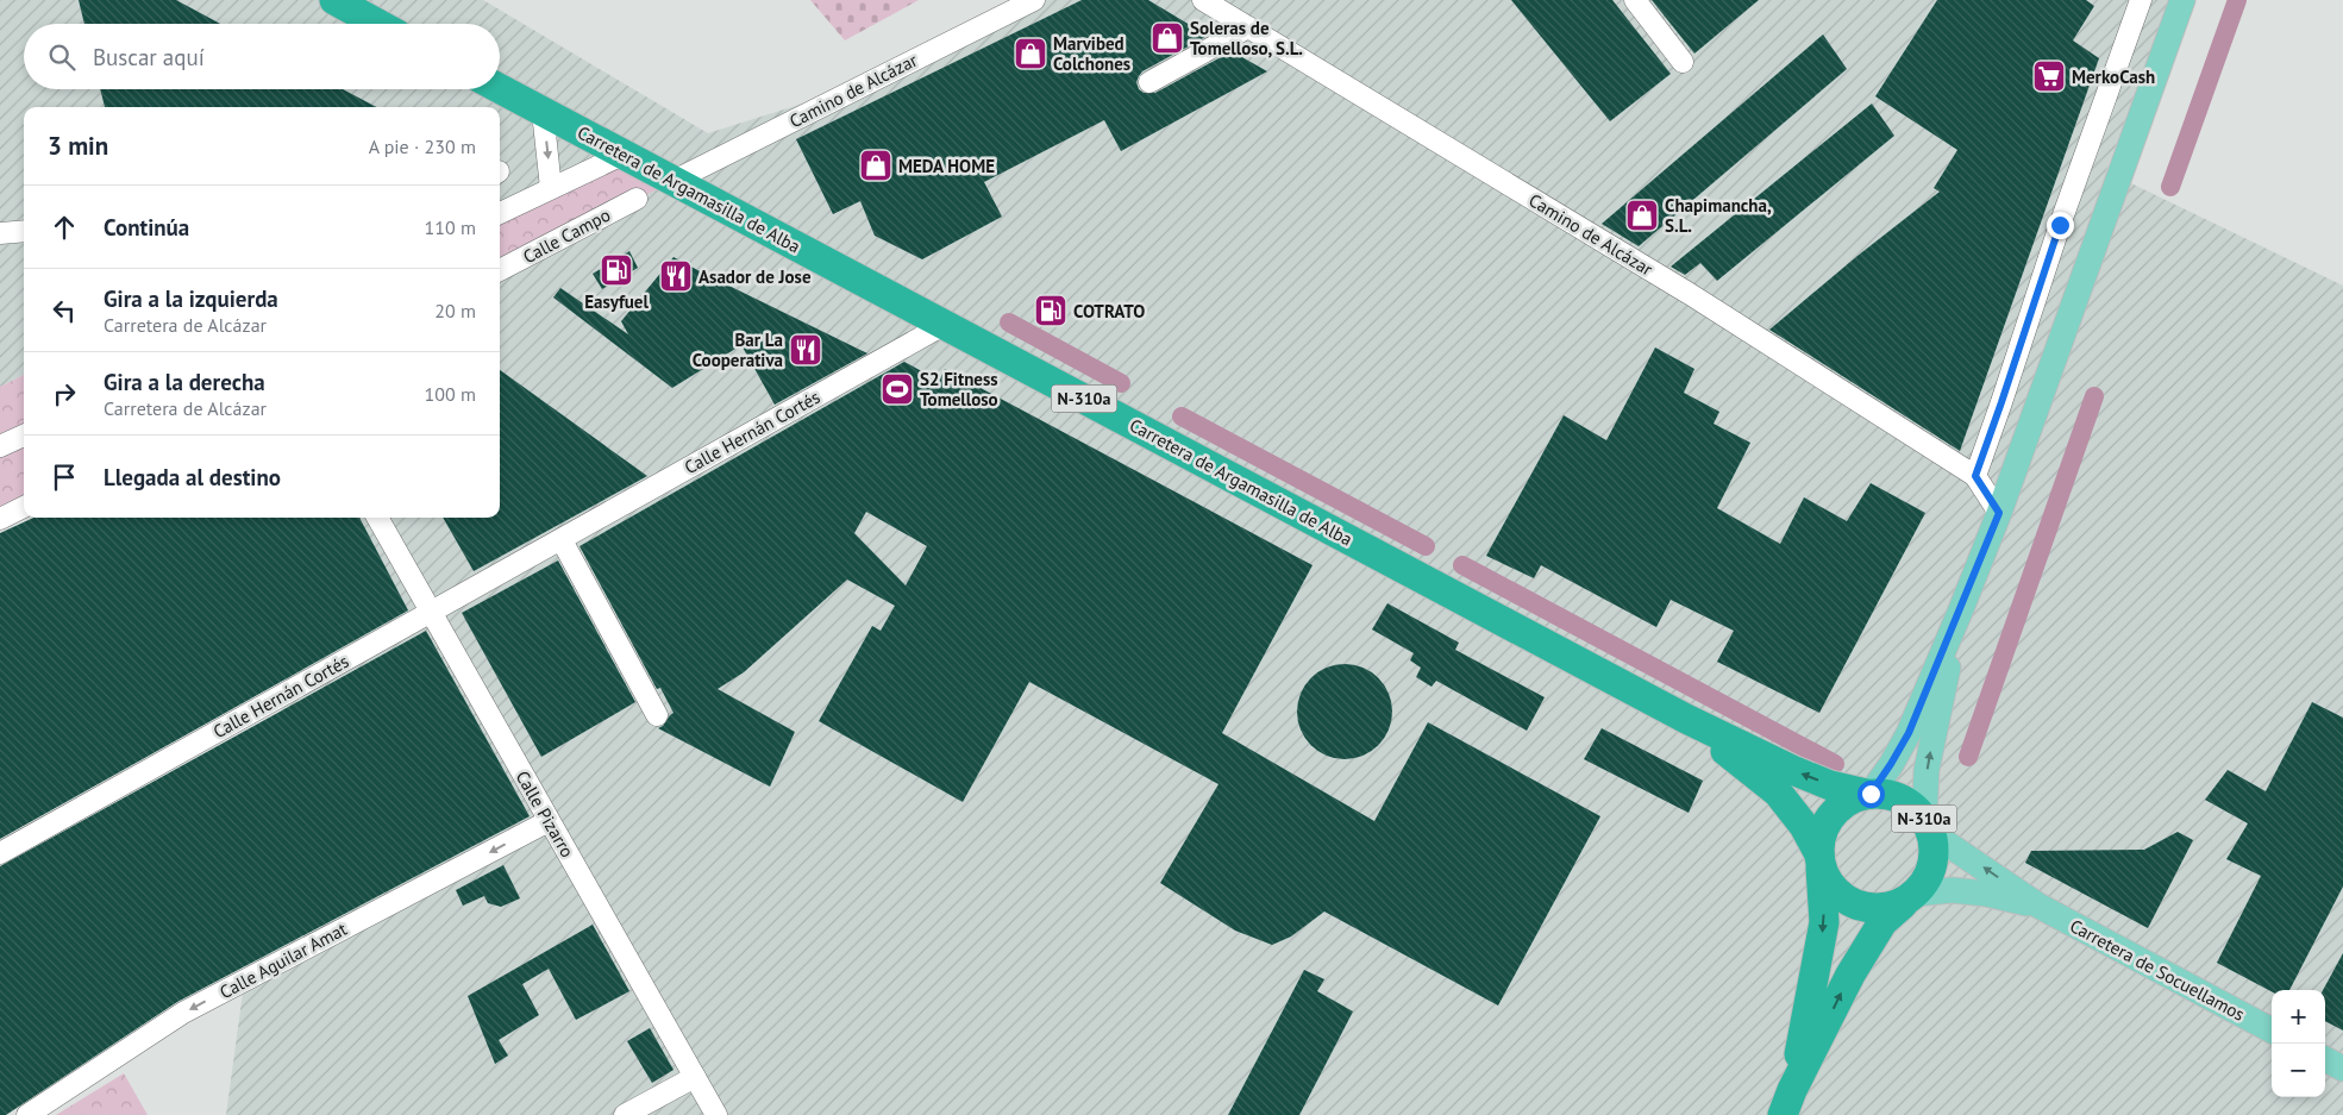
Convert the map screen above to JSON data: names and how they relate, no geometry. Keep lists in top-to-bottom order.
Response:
{
  "streets": {
    "highway": ["Carretera de Argamasilla de Alba", "N-310a"],
    "main road": ["Carretera de Socuellamos"],
    "street": [
      "Camino de Alcázar",
      "Calle Campo",
      "Calle Hernán Cortés",
      "Calle Pizarro",
      "Calle Aguilar Amat"
    ]
  },
  "crossings": [
    ["Camino de Alcázar", "Carretera de Argamasilla de Alba"],
    ["Carretera de Argamasilla de Alba", "N-310a"],
    ["Carretera de Argamasilla de Alba", "Calle Hernán Cortés"],
    ["Calle Hernán Cortés", "Calle Pizarro"],
    ["Calle Pizarro", "Calle Aguilar Amat"]
  ],
  "one_way": ["Calle Aguilar Amat"],
  "places": {
    "shop": [
      "Soleras de Tomelloso, S.L.",
      "Marvibed Colchones",
      "MEDA HOME",
      "Chapimancha, S.L."
    ],
    "supermarket": ["MerkoCash"],
    "fuel station": ["Easyfuel", "COTRATO"],
    "restaurant": ["Asador de Jose", "Bar La Cooperativa"],
    "sports": ["S2 Fitness Tomelloso"]
  },
  "page": {
    "search": "Buscar aquí",
    "heading": ["3 min", "A pie · 230 m"],
    "list": [
      ["Continúa", "110 m"],
      ["Gira a la izquierda", "Carretera de Alcázar", "20 m"],
      ["Gira a la derecha", "Carretera de Alcázar", "100 m"],
      "Llegada al destino"
    ],
    "map_buttons": ["+", "−"]
  }
}
